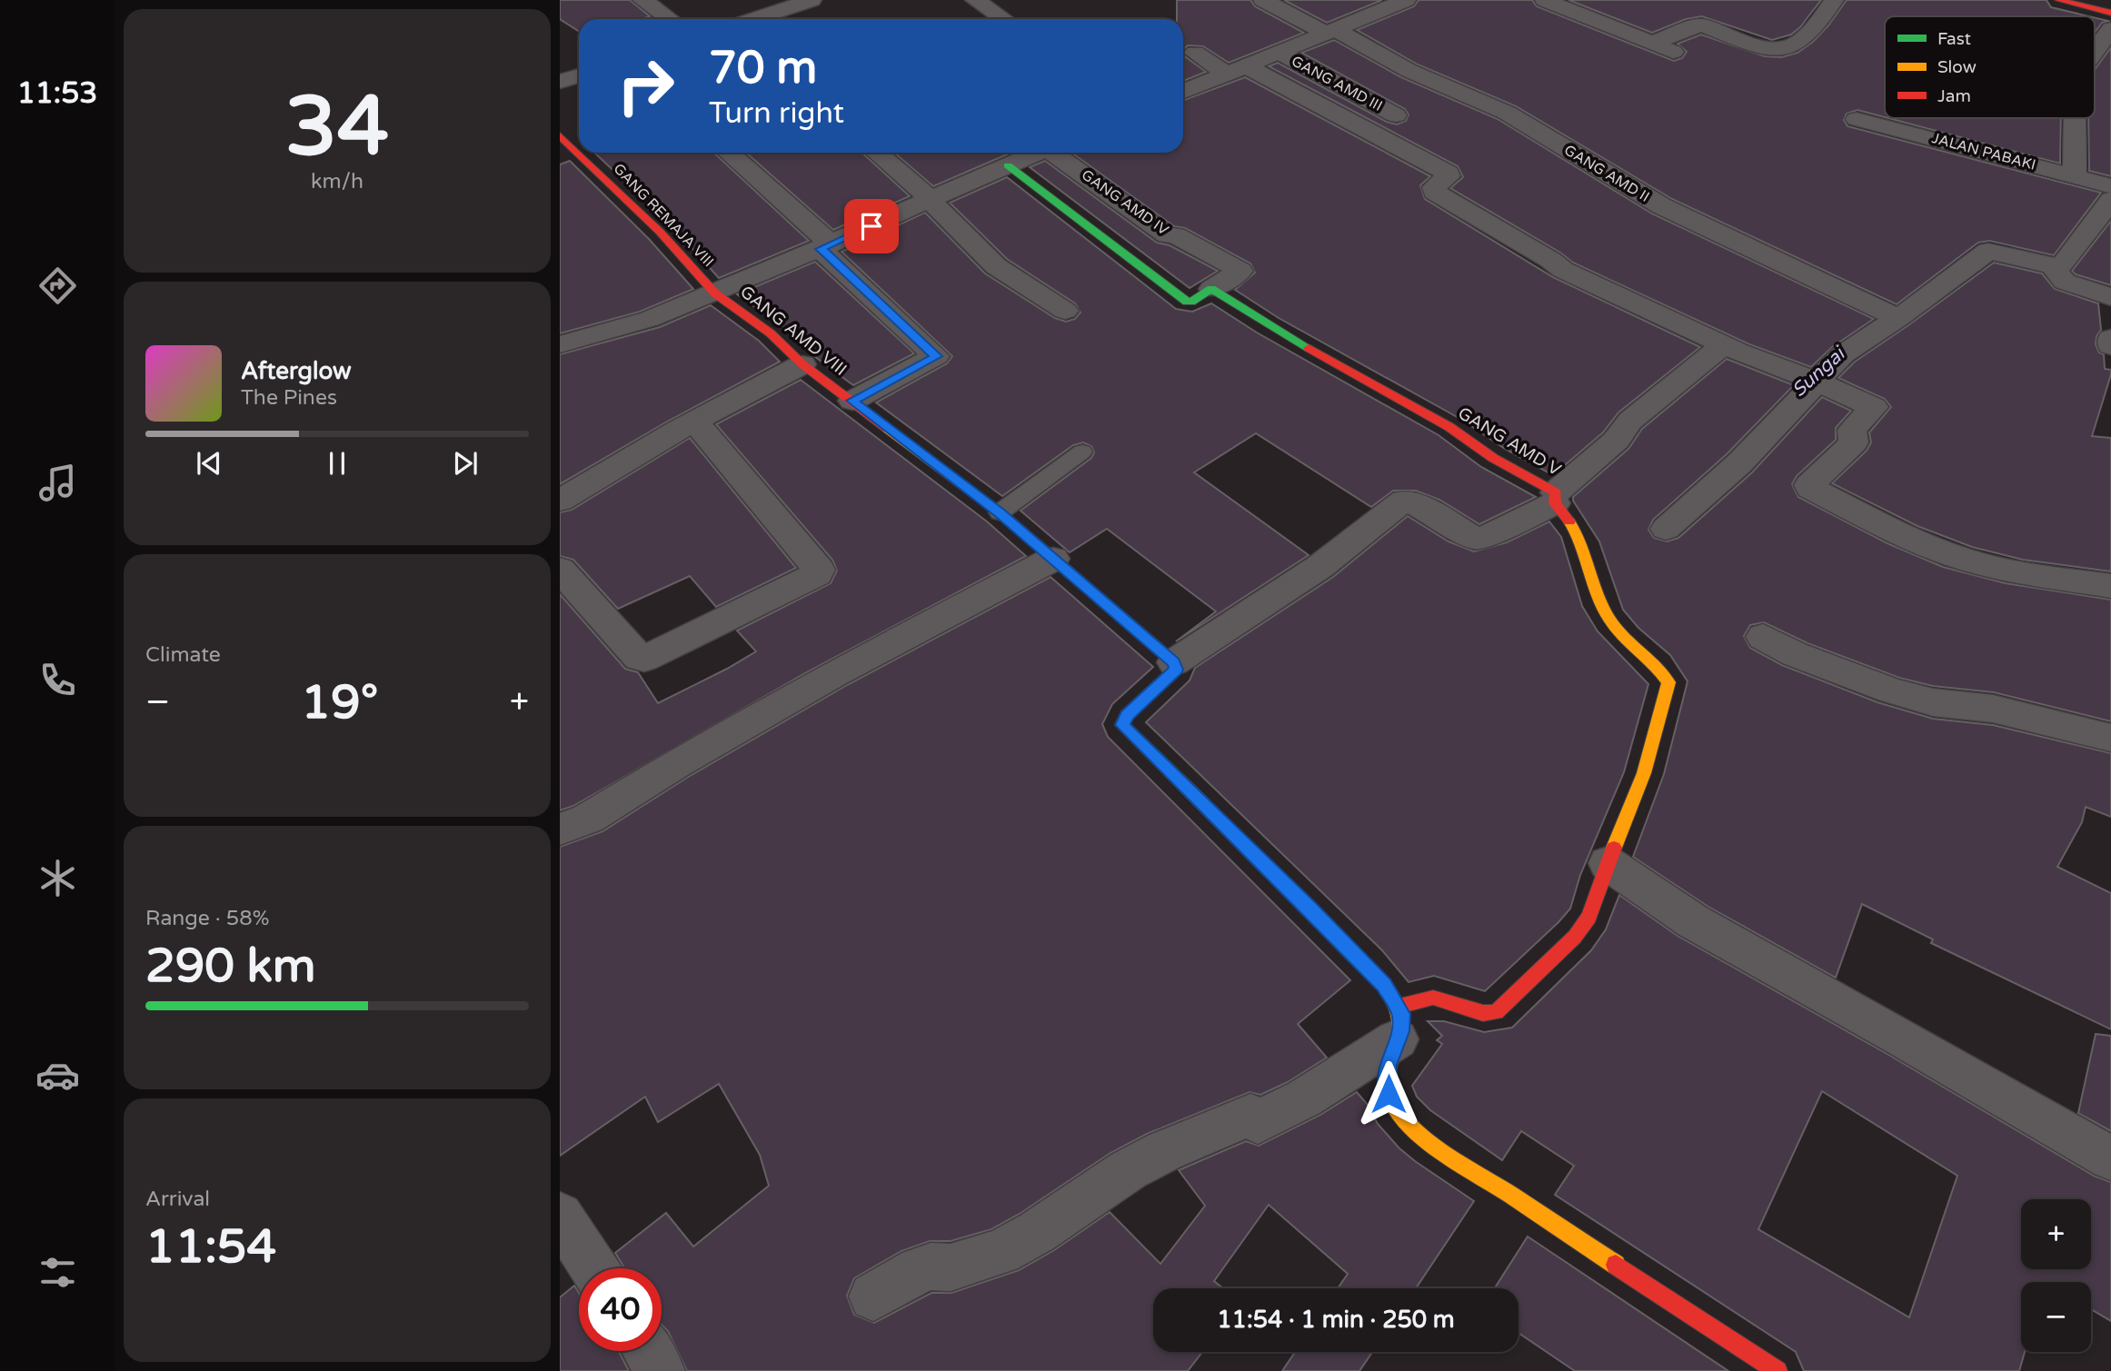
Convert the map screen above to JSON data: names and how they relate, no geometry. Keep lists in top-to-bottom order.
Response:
{
  "streets": {
    "street": [
      "GANG AMD III",
      "JALAN PABAKI",
      "GANG AMD II",
      "GANG AMD IV",
      "GANG REMAJA VIII",
      "GANG AMD VIII",
      "GANG AMD V"
    ]
  },
  "crossings": [
    ["GANG AMD IV", "GANG AMD V"],
    ["GANG REMAJA VIII", "GANG AMD VIII"]
  ],
  "water": ["Sungai"],
  "legend": ["Fast", "Slow", "Jam"],
  "page": {
    "tabs": "11:53",
    "tile": [
      ["34", "km/h"],
      "Climate",
      ["Range · 58%", "290 km"],
      ["Arrival", "11:54"]
    ],
    "turn": ["70 m", "Turn right"],
    "song": ["Afterglow", "The Pines"],
    "heat": ["−", "19°", "+"],
    "map_buttons": ["+", "−"],
    "limit": "40",
    "trip": "11:54 · 1 min · 250 m"
  }
}
